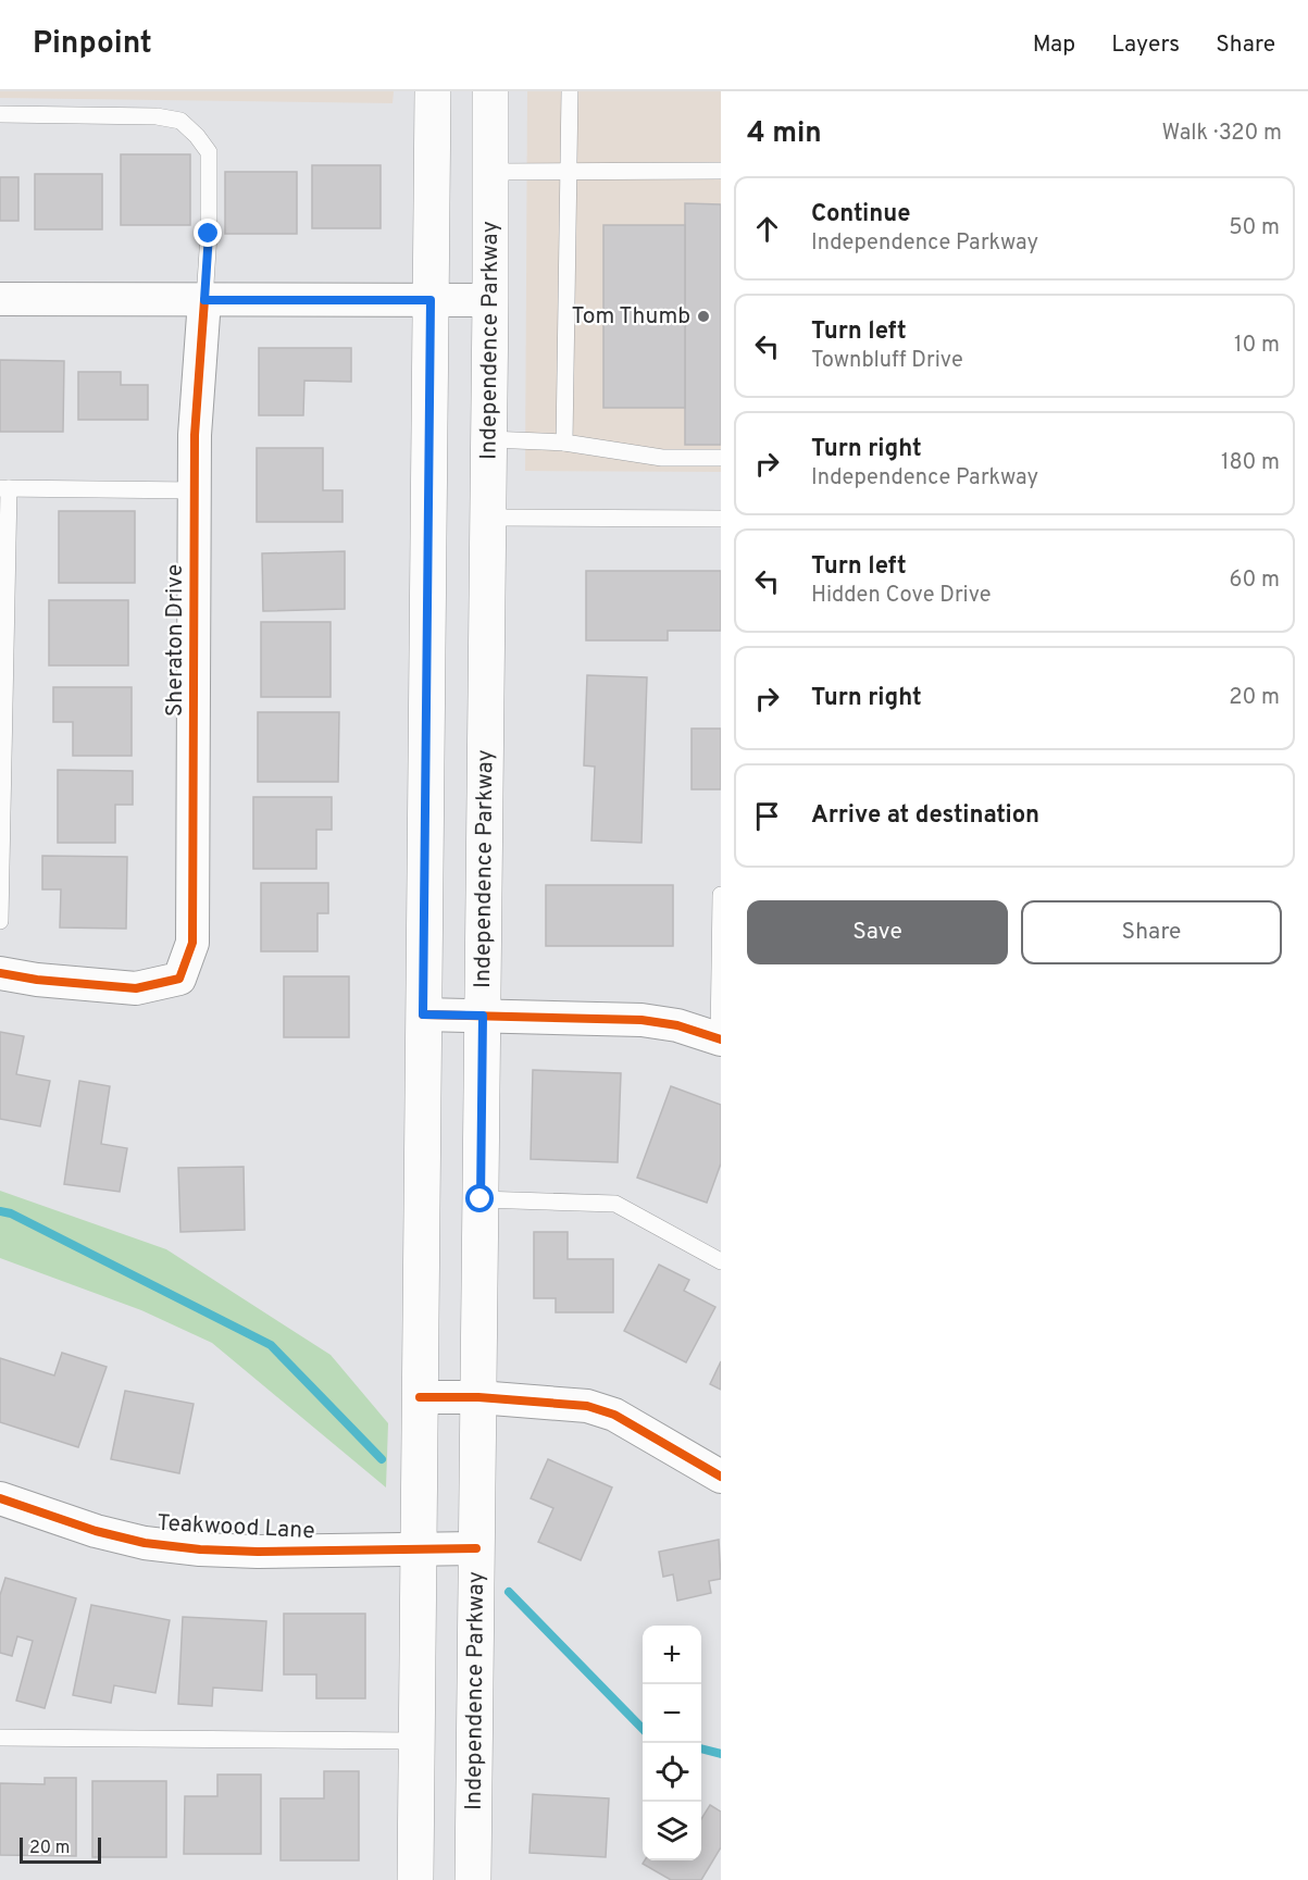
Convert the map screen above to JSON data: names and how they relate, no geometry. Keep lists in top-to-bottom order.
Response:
{
  "streets": {
    "main road": ["Independence Parkway"],
    "street": ["Sheraton Drive", "Teakwood Lane"]
  },
  "crossings": [
    ["Independence Parkway", "Teakwood Lane"]
  ],
  "places": ["Tom Thumb"],
  "scale_bar": "20 m",
  "page": {
    "header": "Pinpoint",
    "nav": ["Map", "Layers", "Share"],
    "heading": ["4 min", "Walk · 320 m"],
    "list": [
      ["Continue", "Independence Parkway", "50 m"],
      ["Turn left", "Townbluff Drive", "10 m"],
      ["Turn right", "Independence Parkway", "180 m"],
      ["Turn left", "Hidden Cove Drive", "60 m"],
      ["Turn right", "20 m"],
      "Arrive at destination"
    ],
    "buttons": ["Save", "Share"],
    "map_buttons": ["+", "−"],
    "scale": "20 m"
  }
}
